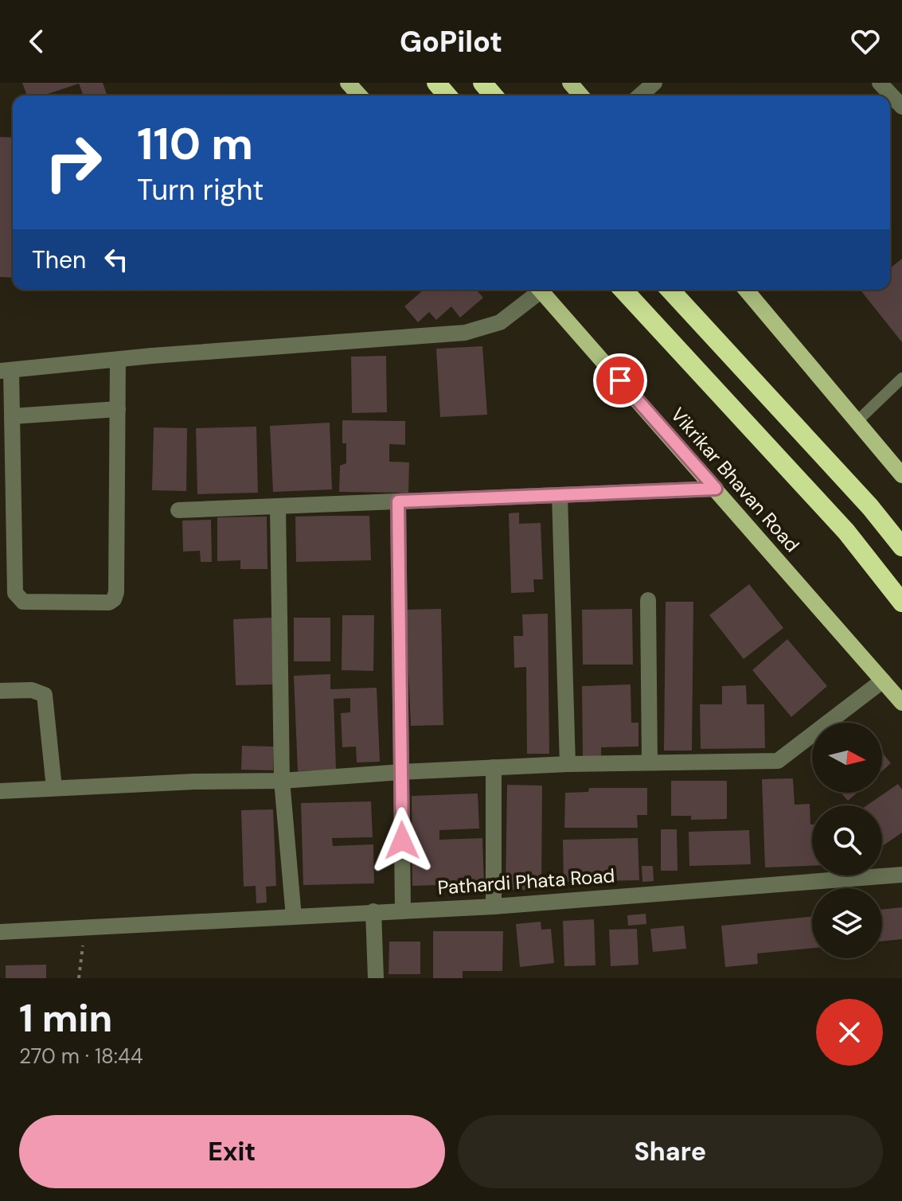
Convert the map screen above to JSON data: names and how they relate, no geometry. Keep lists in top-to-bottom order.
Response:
{
  "streets": {
    "main road": ["Vikrikar Bhavan Road"],
    "street": ["Pathardi Phata Road"]
  },
  "north": "right",
  "page": {
    "header": "GoPilot",
    "turn": ["110 m", "Turn right"],
    "then": "Then",
    "heading": ["1 min", "270 m · 18:44"],
    "buttons": ["Exit", "Share"]
  }
}
